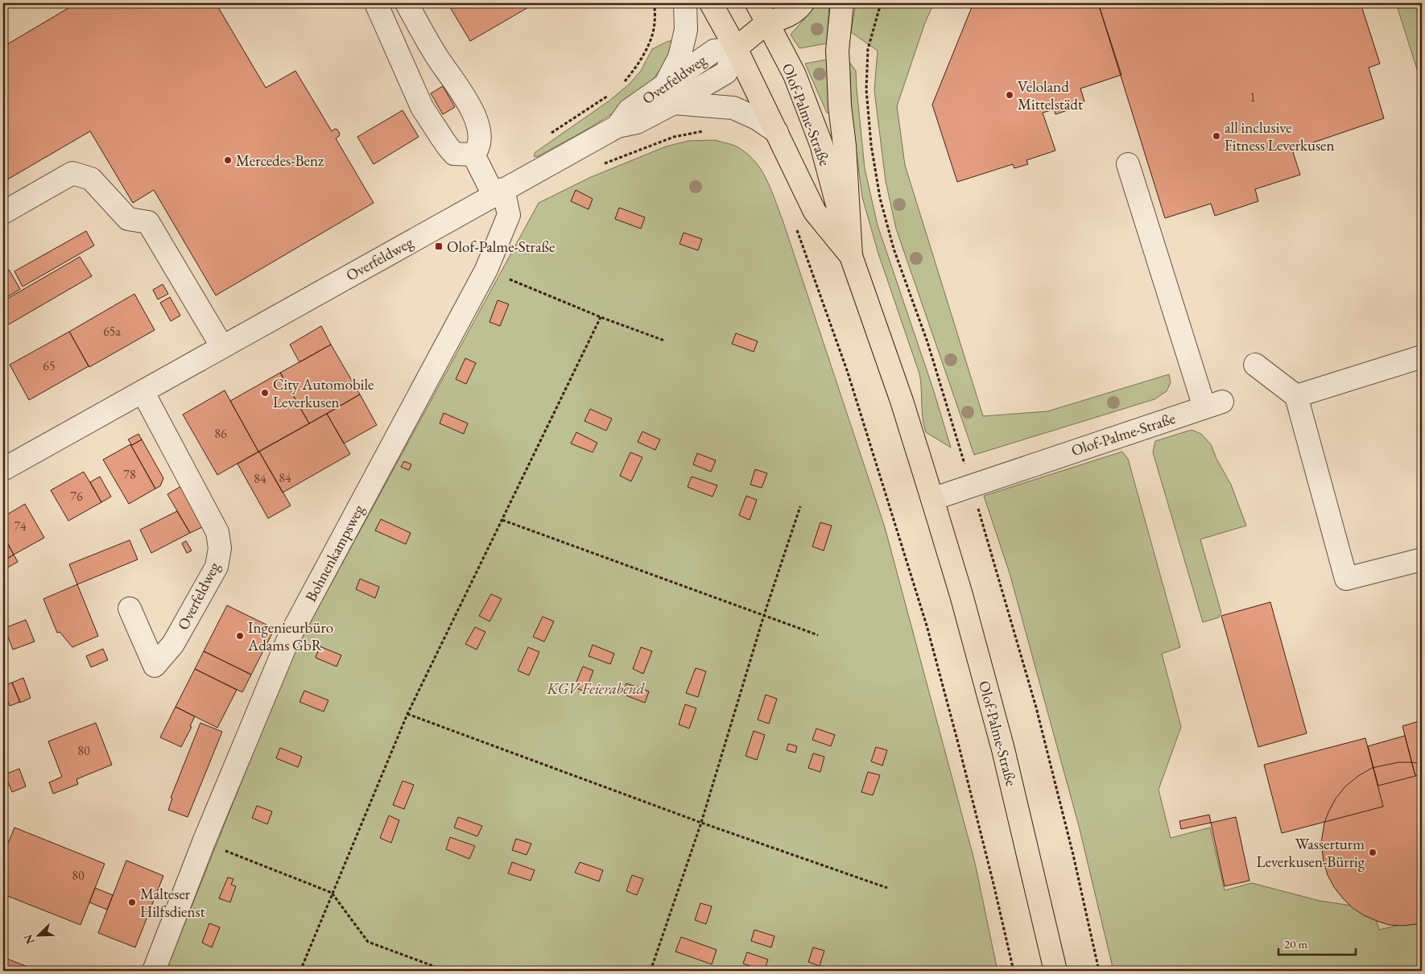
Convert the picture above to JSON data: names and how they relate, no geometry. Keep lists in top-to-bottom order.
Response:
{
  "streets": {
    "main road": ["Olof-Palme-Straße"],
    "street": ["Overfeldweg", "Bohnenkampsweg"]
  },
  "crossings": [
    ["Overfeldweg", "Olof-Palme-Straße"],
    ["Overfeldweg", "Bohnenkampsweg"]
  ],
  "parks": ["KGV Feierabend"],
  "places": {
    "other": [
      "Veloland Mittelstädt",
      "all inclusive Fitness Leverkusen",
      "Mercedes-Benz",
      "City Automobile Leverkusen",
      "Ingenieurbüro Adams GbR",
      "Wasserturm Leverkusen-Bürrig",
      "Malteser Hilfsdienst"
    ],
    "transit": ["Olof-Palme-Straße"]
  },
  "house_numbers": [
    "1",
    "65a",
    "65",
    "86",
    "78",
    "84",
    "84",
    "76",
    "74",
    "80",
    "80"
  ],
  "scale_bar": "20 m",
  "north": "bottom left"
}
